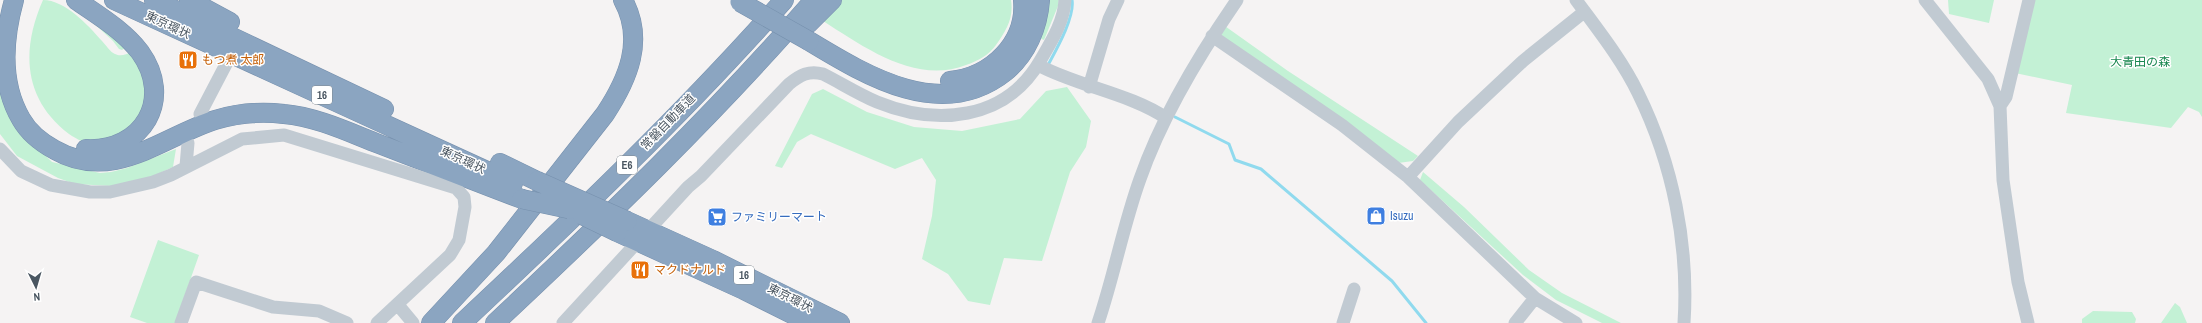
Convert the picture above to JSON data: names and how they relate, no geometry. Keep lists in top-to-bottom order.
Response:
{
  "streets": {
    "highway": [
      "東京環状",
      "16",
      "常磐自動車道",
      "E6"
    ]
  },
  "parks": ["大青田の森"],
  "places": {
    "restaurant": ["もつ煮 太郎", "マクドナルド"],
    "shop": ["Isuzu"],
    "supermarket": ["ファミリーマート"]
  },
  "north": "bottom"
}
